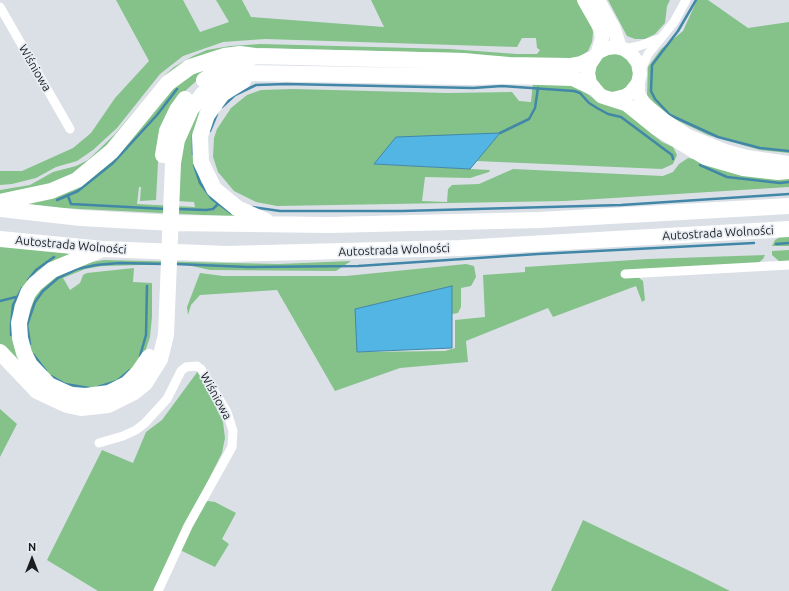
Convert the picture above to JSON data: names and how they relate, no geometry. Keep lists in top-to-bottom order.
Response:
{
  "streets": {
    "highway": ["Autostrada Wolności"],
    "street": ["Wiśniowa"]
  },
  "north": "top"
}
